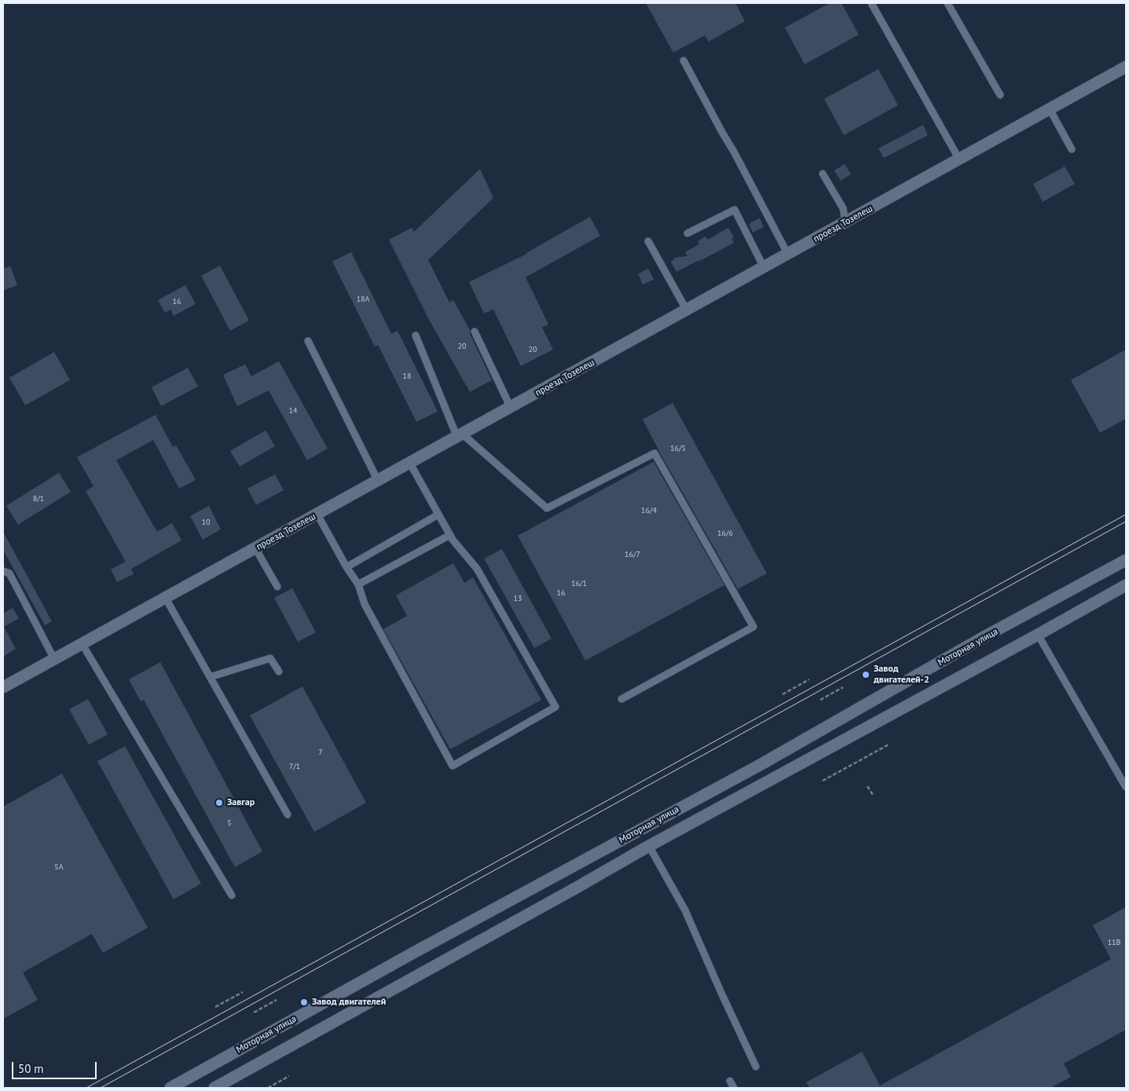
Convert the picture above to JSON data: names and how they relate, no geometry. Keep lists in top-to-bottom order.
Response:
{
  "streets": {
    "main road": ["проезд Тозелеш", "Моторная улица"]
  },
  "places": ["Завод двигателей-2", "Завгар", "Завод двигателей"],
  "house_numbers": [
    "18А",
    "16",
    "20",
    "20",
    "18",
    "14",
    "16/5",
    "8/1",
    "16/4",
    "10",
    "16/6",
    "16/7",
    "16/1",
    "16",
    "13",
    "7",
    "7/1",
    "5",
    "5А",
    "11В"
  ],
  "scale_bar": "50 m"
}
